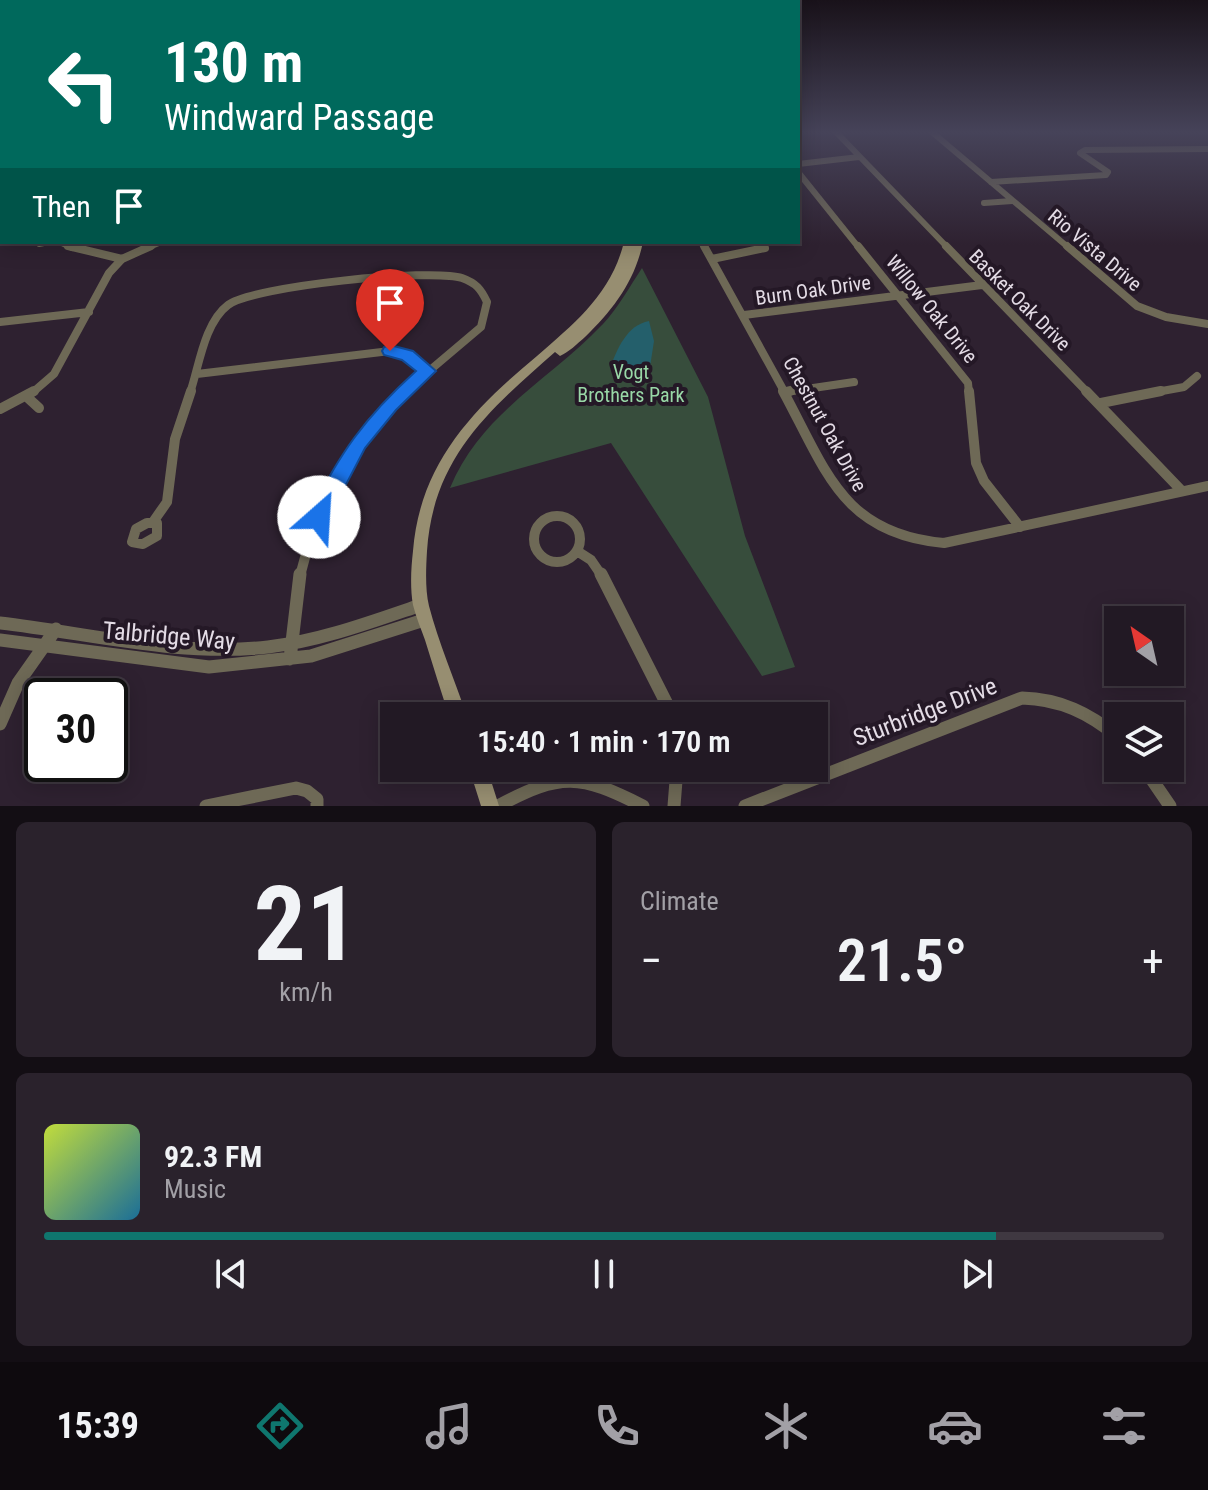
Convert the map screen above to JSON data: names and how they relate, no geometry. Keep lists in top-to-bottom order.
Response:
{
  "streets": {
    "street": [
      "Rio Vista Drive",
      "Burn Oak Drive",
      "Basket Oak Drive",
      "Willow Oak Drive",
      "Chestnut Oak Drive",
      "Talbridge Way",
      "Sturbridge Drive"
    ]
  },
  "crossings": [
    ["Burn Oak Drive", "Basket Oak Drive"],
    ["Burn Oak Drive", "Willow Oak Drive"],
    ["Burn Oak Drive", "Chestnut Oak Drive"],
    ["Basket Oak Drive", "Chestnut Oak Drive"],
    ["Willow Oak Drive", "Chestnut Oak Drive"]
  ],
  "parks": ["Vogt Brothers Park"],
  "north": "top left",
  "page": {
    "turn": ["130 m", "Windward Passage"],
    "then": "Then",
    "limit": "30",
    "trip": "15:40 · 1 min · 170 m",
    "tile": [
      ["21", "km/h"],
      "Climate"
    ],
    "heat": ["−", "21.5°", "+"],
    "song": ["92.3 FM", "Music"],
    "tabs": "15:39"
  }
}
